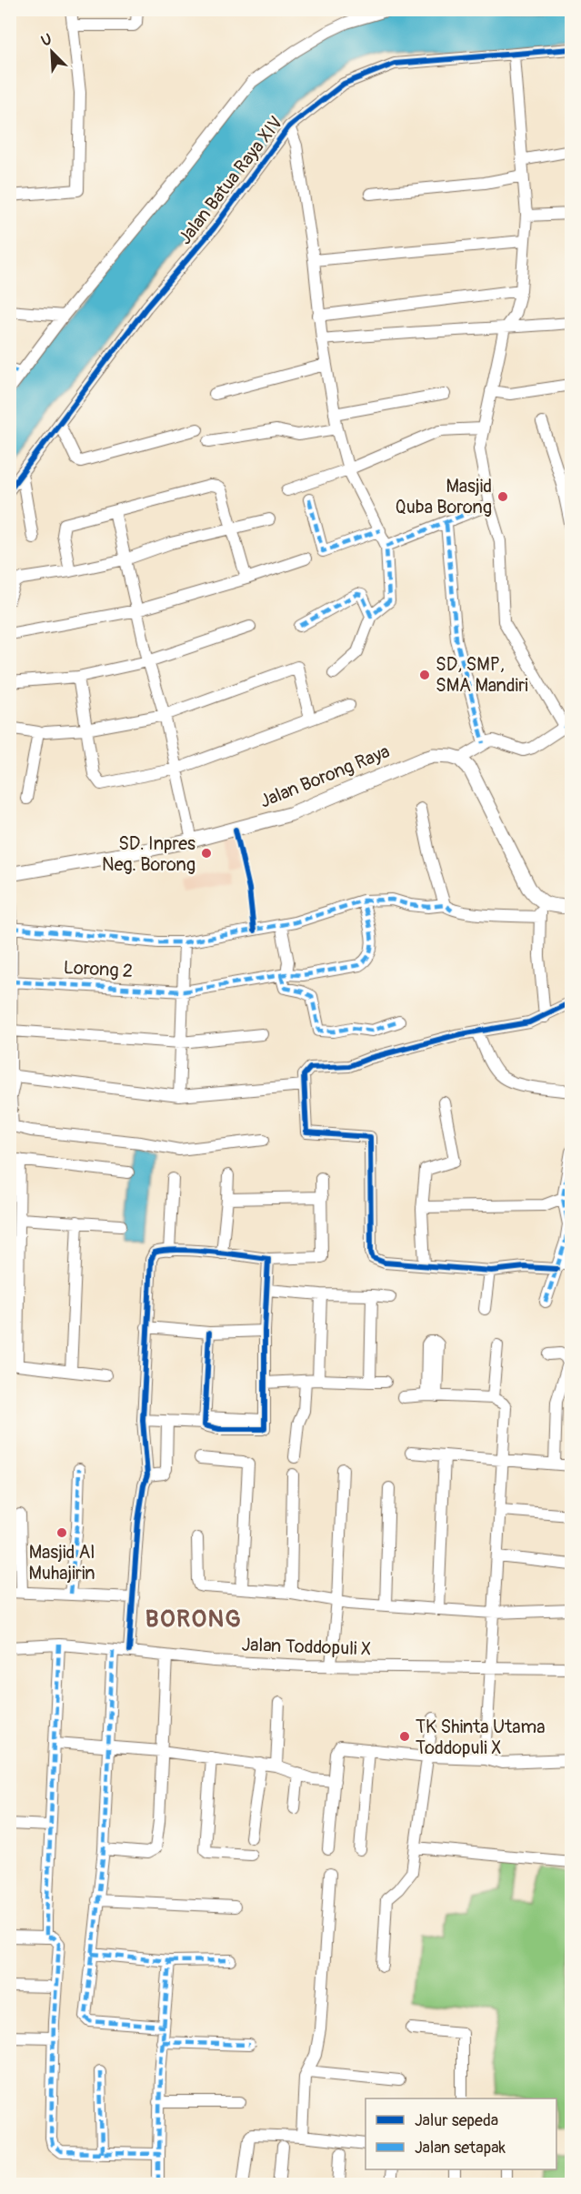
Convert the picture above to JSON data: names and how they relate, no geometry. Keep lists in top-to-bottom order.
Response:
{
  "streets": {
    "main road": ["Jalan Borong Raya"],
    "street": ["Jalan Batua Raya XIV", "Lorong 2", "Jalan Toddopuli X"]
  },
  "districts": ["BORONG"],
  "places": [
    "Masjid Quba Borong",
    "SD, SMP, SMA Mandiri",
    "SD. Inpres Neg. Borong",
    "Masjid Al Muhajirin",
    "TK Shinta Utama Toddopuli X"
  ],
  "legend": ["Jalur sepeda", "Jalan setapak"],
  "north": "top left"
}
